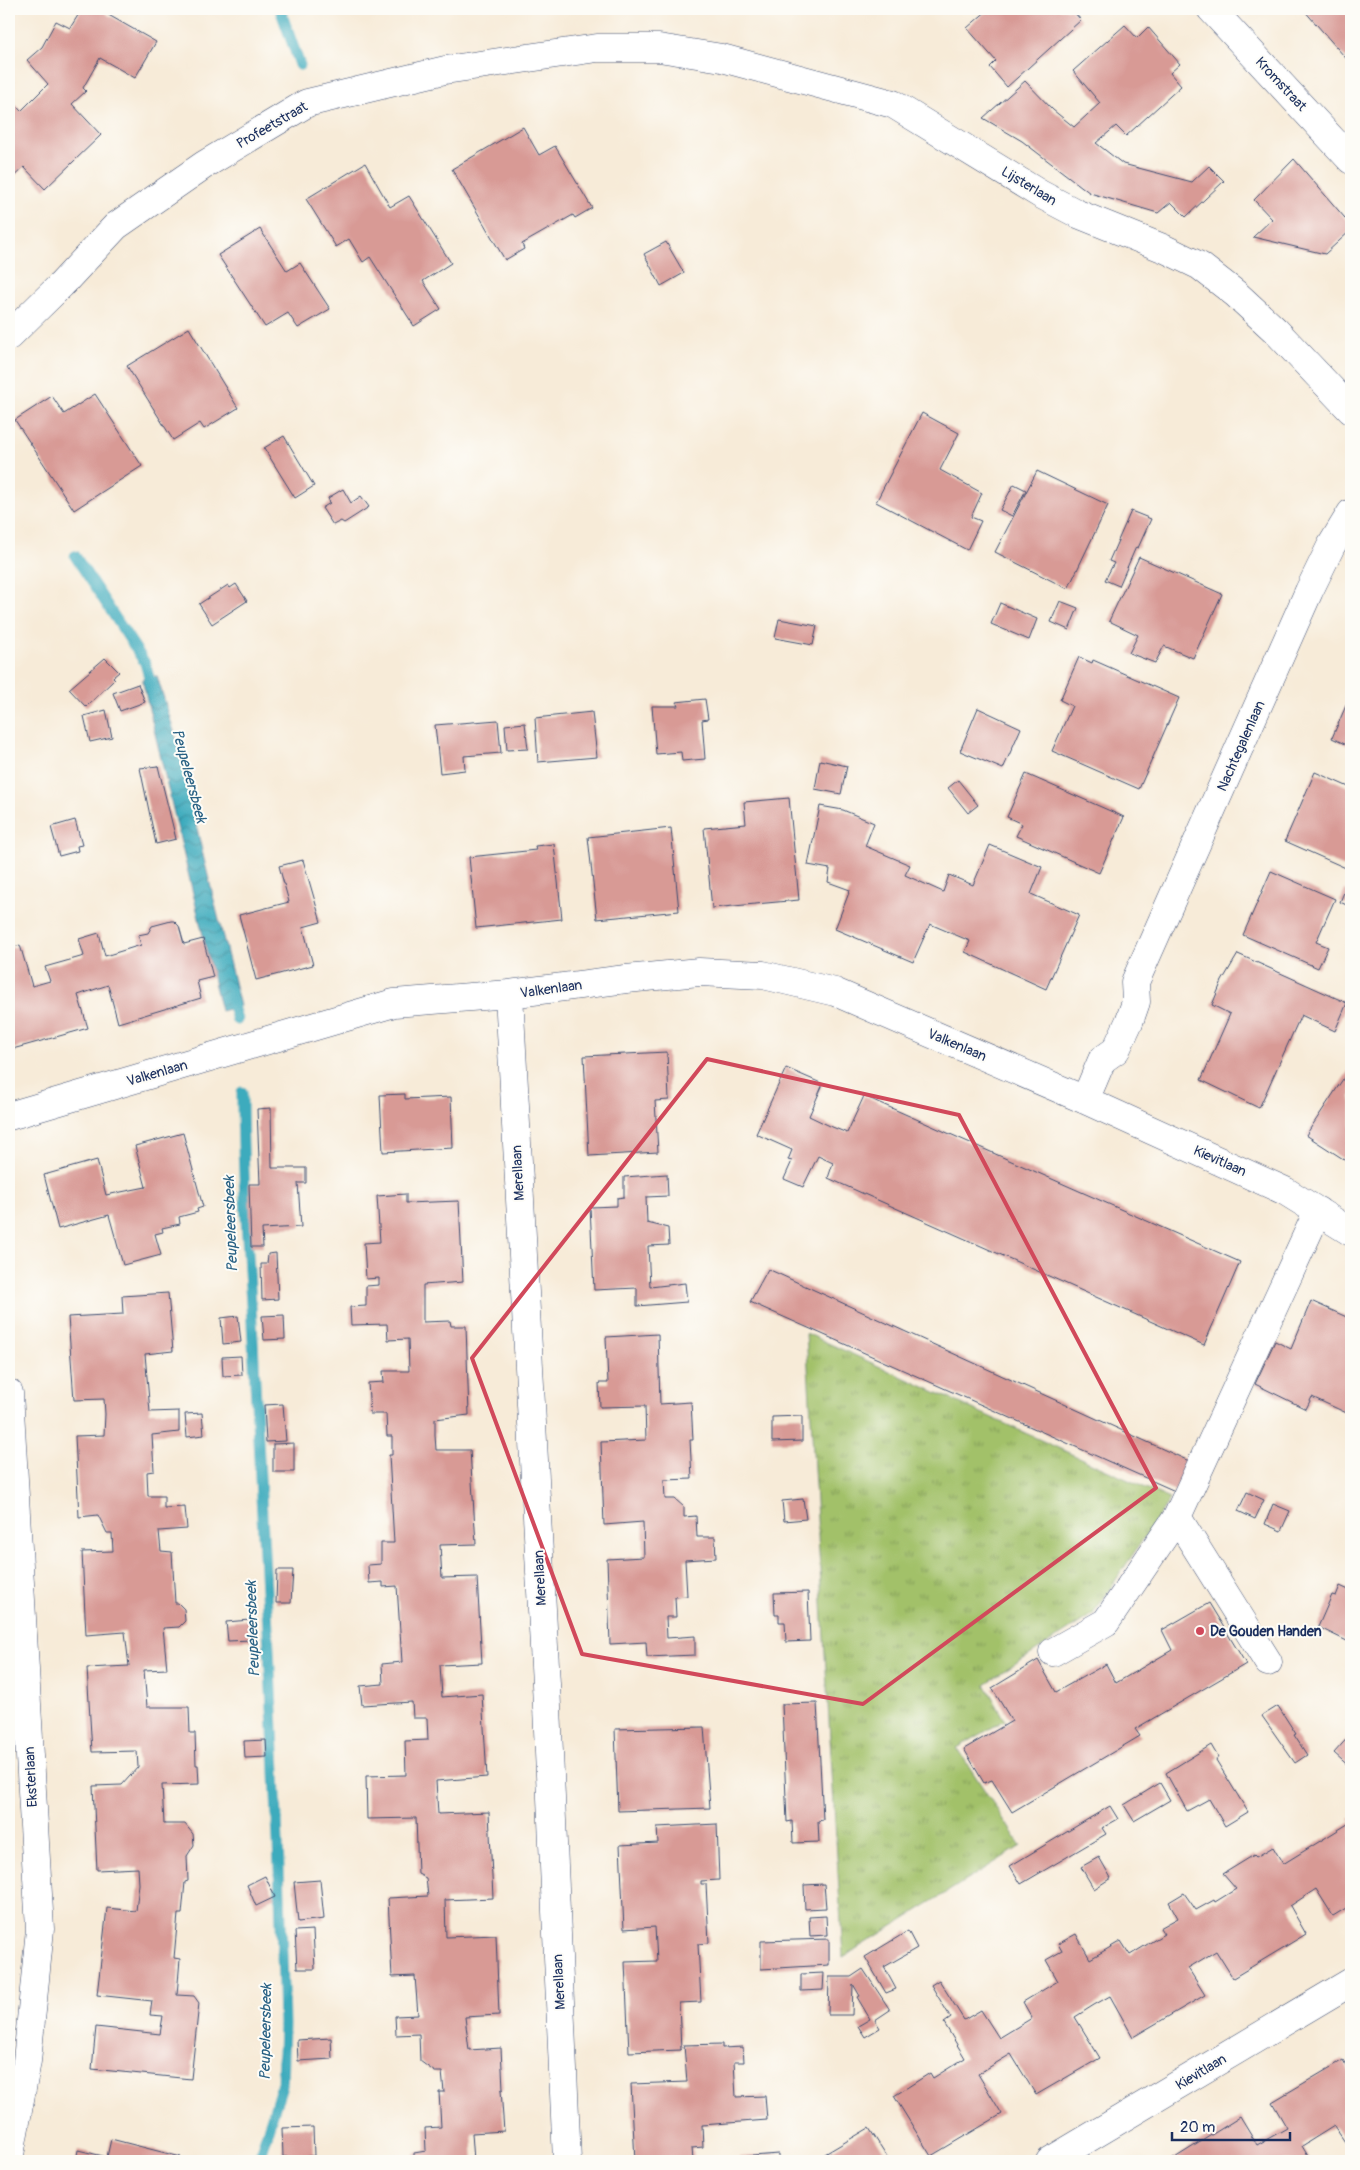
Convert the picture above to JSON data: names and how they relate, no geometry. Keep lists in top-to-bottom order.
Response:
{
  "streets": {
    "street": [
      "Kromstraat",
      "Profeetstraat",
      "Lijsterlaan",
      "Nachtegalenlaan",
      "Valkenlaan",
      "Kievitlaan",
      "Merellaan",
      "Eksterlaan"
    ]
  },
  "crossings": [
    ["Profeetstraat", "Lijsterlaan"],
    ["Nachtegalenlaan", "Valkenlaan"],
    ["Nachtegalenlaan", "Kievitlaan"],
    ["Valkenlaan", "Kievitlaan"],
    ["Valkenlaan", "Merellaan"]
  ],
  "water": ["Peupeleersbeek"],
  "places": ["De Gouden Handen"],
  "scale_bar": "20 m"
}
